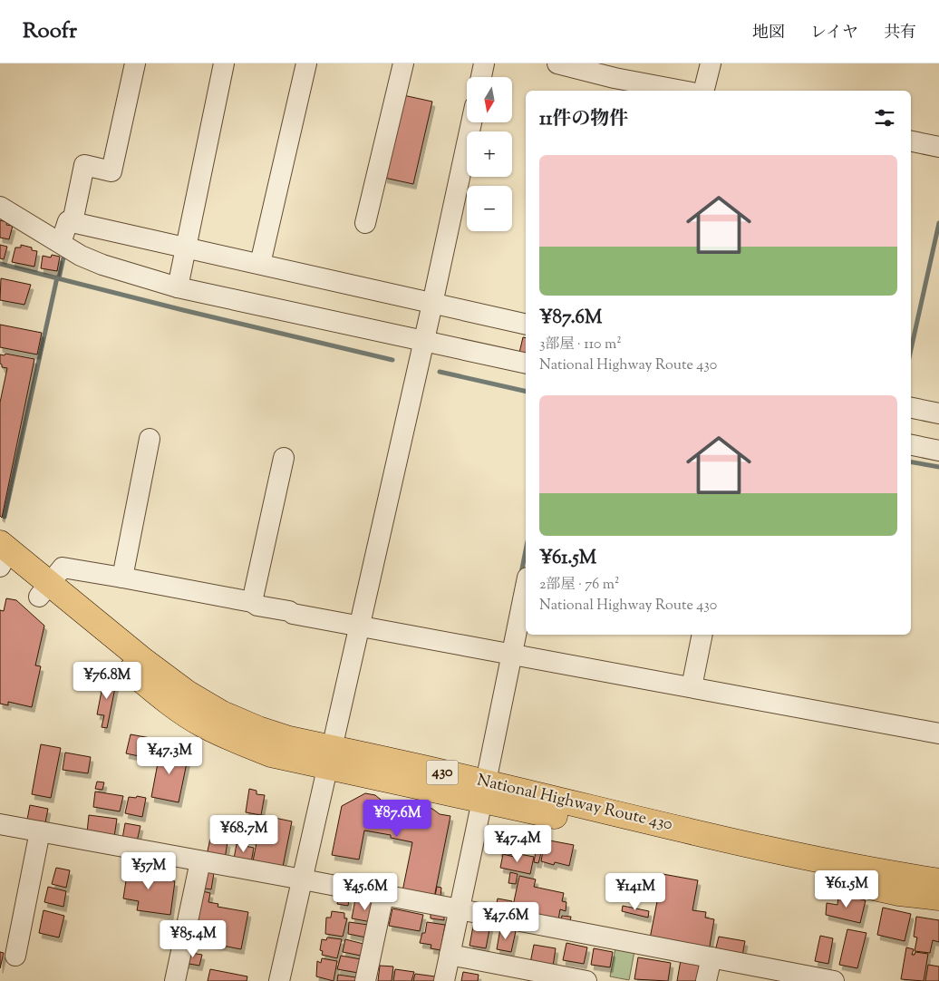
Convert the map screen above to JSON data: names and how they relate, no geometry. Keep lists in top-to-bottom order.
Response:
{
  "streets": {
    "highway": ["430", "National Highway Route 430"]
  },
  "north": "bottom",
  "page": {
    "header": "Roofr",
    "nav": ["地図", "レイヤ", "共有"],
    "map_buttons": ["+", "−"],
    "heading": "11件の物件",
    "list": [
      {
        "name": "¥87.6M",
        "note": "3部屋 · 110 m² · National Highway Route 430"
      },
      {
        "name": "¥61.5M",
        "note": "2部屋 · 76 m² · National Highway Route 430"
      }
    ],
    "price": [
      "¥76.8M",
      "¥47.3M",
      "¥87.6M",
      "¥68.7M",
      "¥47.4M",
      "¥57M",
      "¥61.5M",
      "¥45.6M",
      "¥141M",
      "¥47.6M",
      "¥85.4M"
    ]
  }
}
